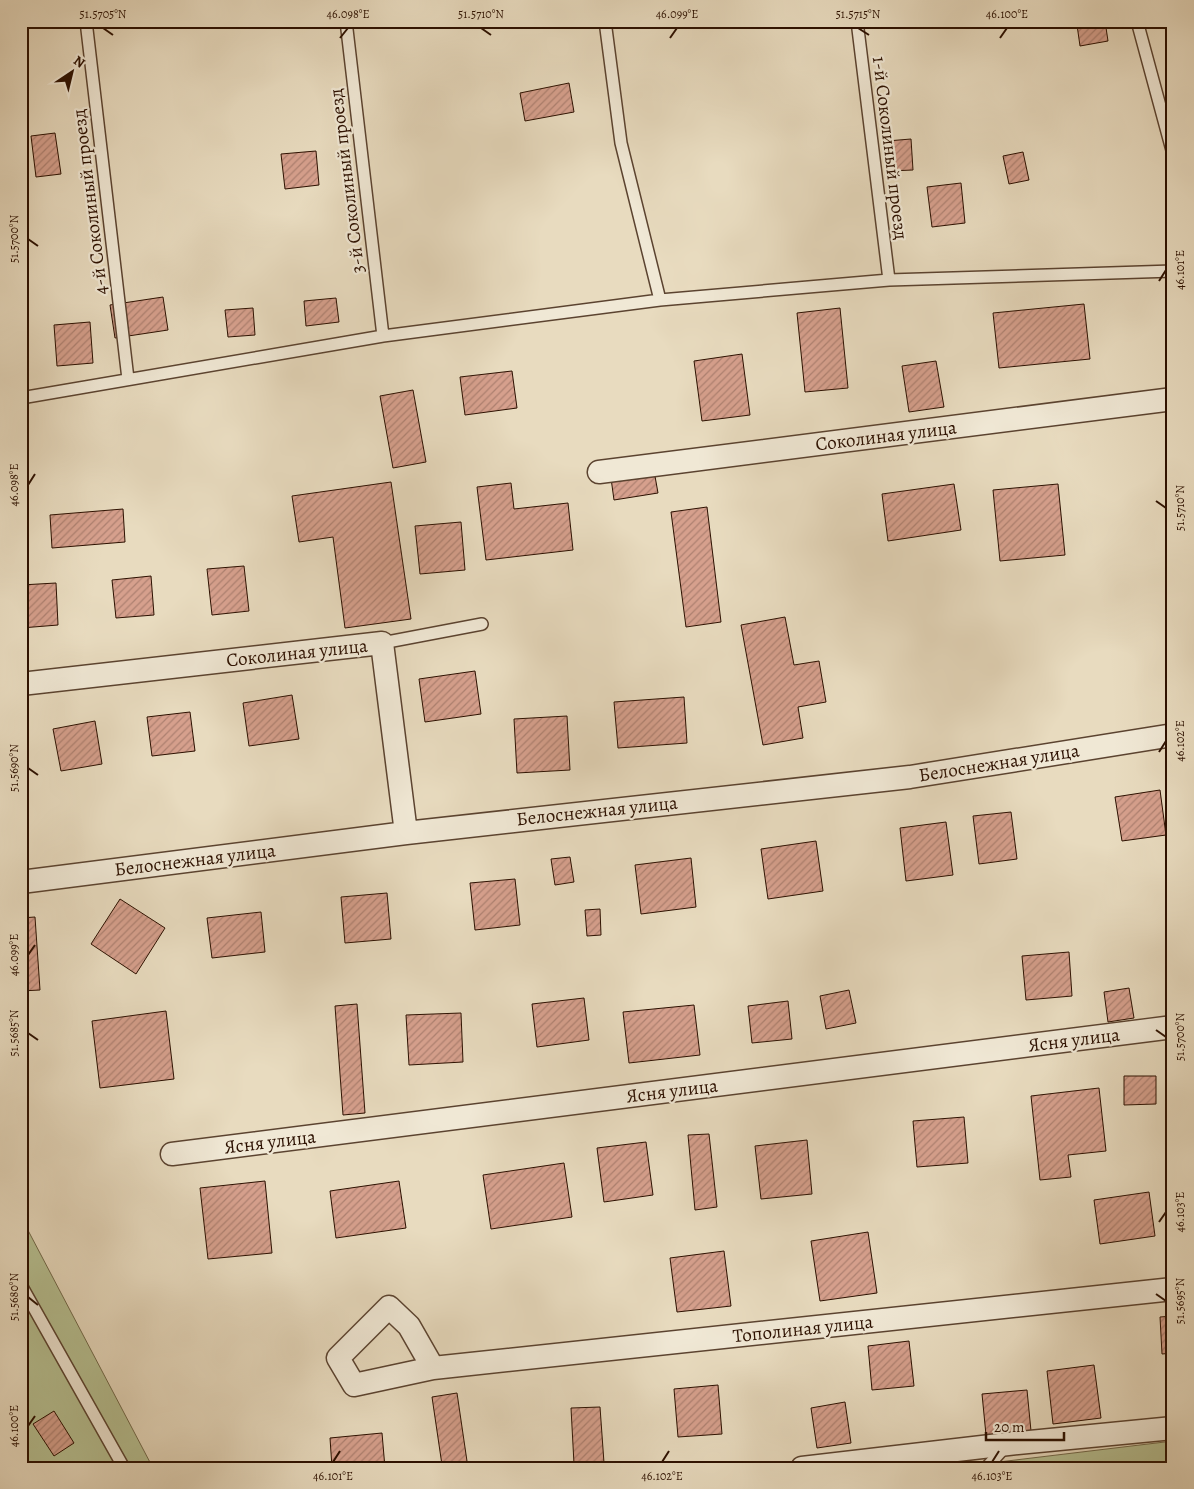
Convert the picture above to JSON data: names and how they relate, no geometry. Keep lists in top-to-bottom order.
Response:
{
  "streets": {
    "street": [
      "Соколиная улица",
      "Белоснежная улица",
      "Ясня улица",
      "Тополиная улица"
    ],
    "lane": ["1-й Соколиный проезд", "3-й Соколиный проезд", "4-й Соколиный проезд"]
  },
  "crossings": [
    ["Соколиная улица", "Белоснежная улица"]
  ],
  "scale_bar": "20 m",
  "north": "top right",
  "coordinates": [
    "51.5705°N",
    "46.098°E",
    "51.5710°N",
    "46.099°E",
    "51.5715°N",
    "46.100°E",
    "51.5700°N",
    "46.101°E",
    "46.102°E",
    "51.5690°N",
    "51.5685°N",
    "46.103°E",
    "51.5680°N",
    "51.5695°N"
  ]
}
